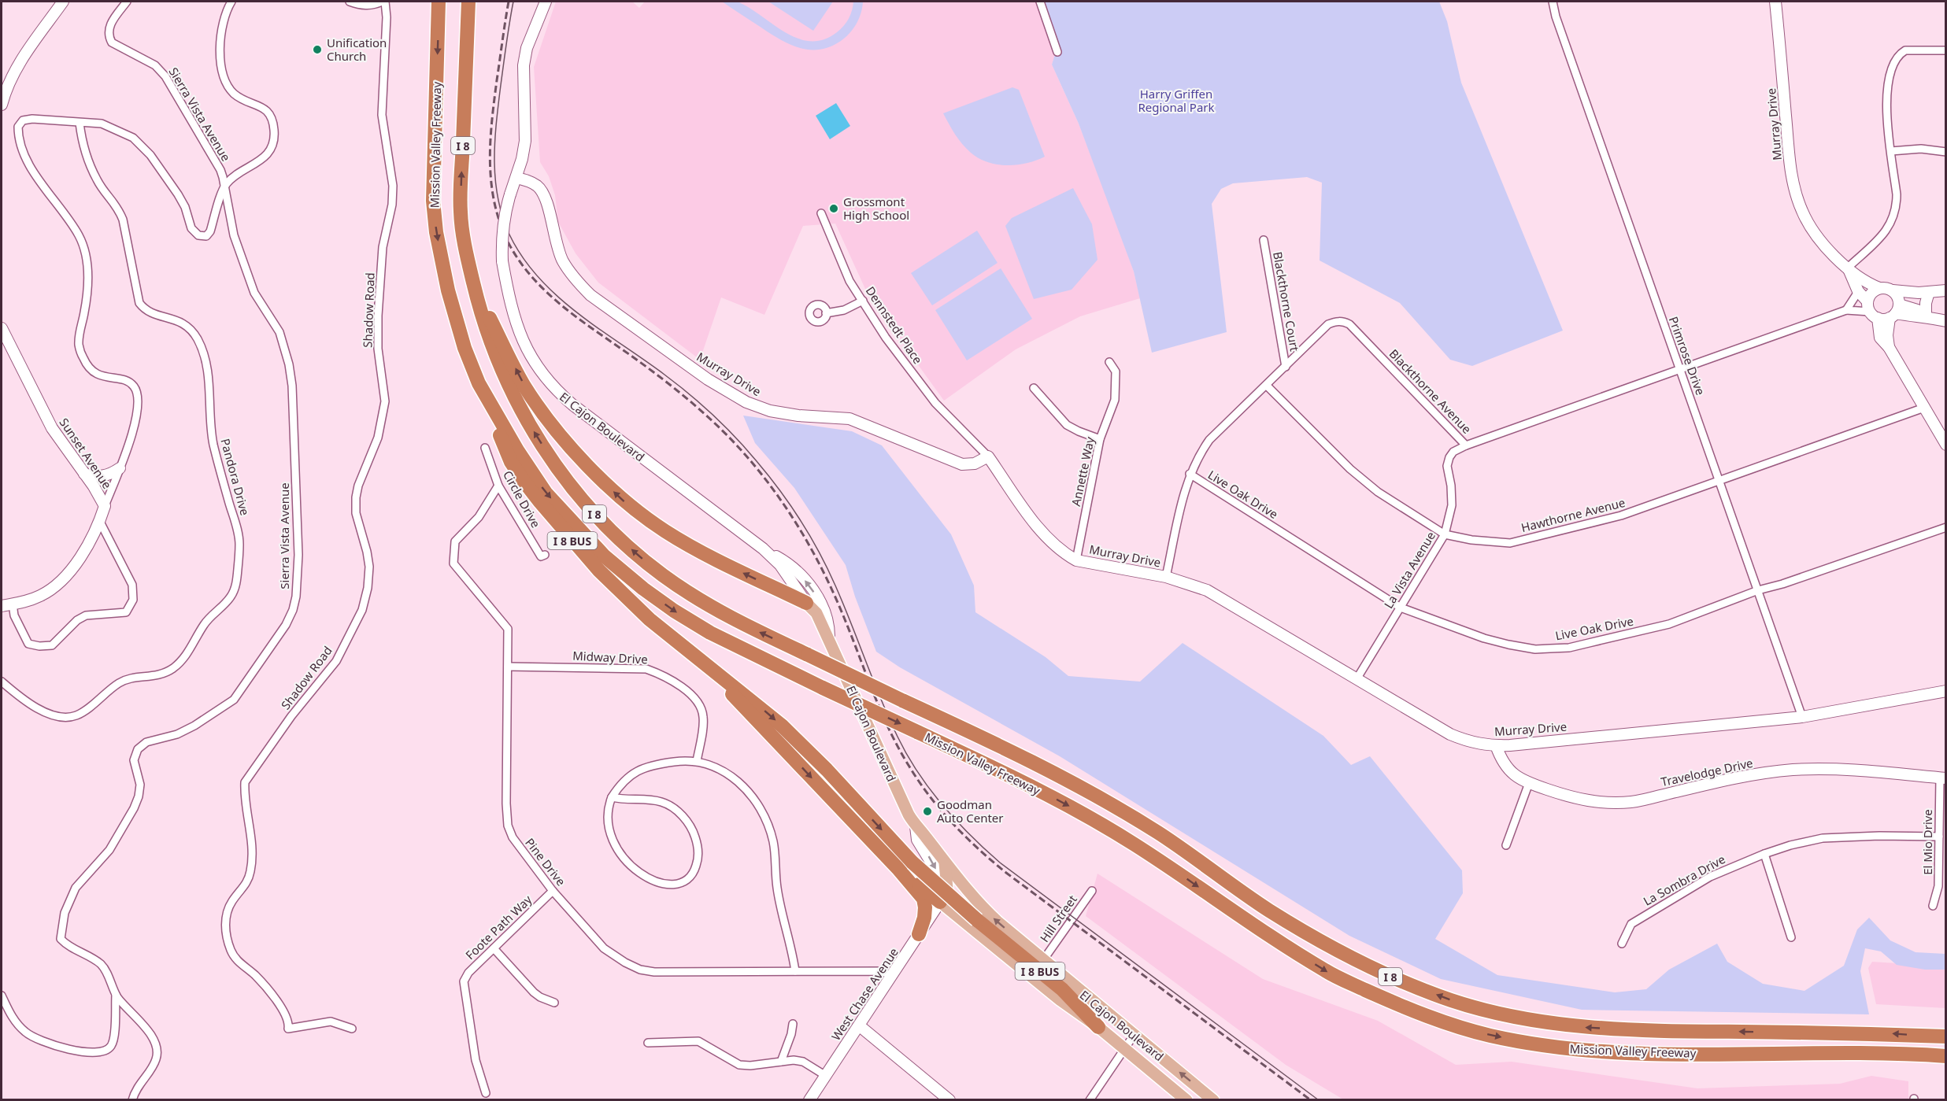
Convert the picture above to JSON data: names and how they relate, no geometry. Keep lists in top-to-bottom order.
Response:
{
  "streets": {
    "highway": ["Mission Valley Freeway", "I 8", "I 8 BUS"],
    "main road": ["El Cajon Boulevard"],
    "street": [
      "Sierra Vista Avenue",
      "Murray Drive",
      "Blackthorne Court",
      "Shadow Road",
      "Dennstedt Place",
      "Primrose Drive",
      "Blackthorne Avenue",
      "Sunset Avenue",
      "Annette Way",
      "Pandora Drive",
      "Live Oak Drive",
      "Circle Drive",
      "Hawthorne Avenue",
      "La Vista Avenue",
      "Midway Drive",
      "Travelodge Drive",
      "El Mio Drive",
      "Pine Drive",
      "La Sombra Drive",
      "Hill Street",
      "Foote Path Way",
      "West Chase Avenue"
    ]
  },
  "crossings": [
    ["Murray Drive", "Dennstedt Place"],
    ["Murray Drive", "Primrose Drive"],
    ["Murray Drive", "Blackthorne Avenue"],
    ["Murray Drive", "El Cajon Boulevard"],
    ["Murray Drive", "Annette Way"],
    ["Murray Drive", "La Vista Avenue"],
    ["Murray Drive", "Travelodge Drive"],
    ["Mission Valley Freeway", "I 8 BUS"],
    ["Blackthorne Court", "Blackthorne Avenue"],
    ["Primrose Drive", "Blackthorne Avenue"],
    ["Primrose Drive", "Live Oak Drive"],
    ["Primrose Drive", "Hawthorne Avenue"],
    ["Blackthorne Avenue", "Live Oak Drive"],
    ["Blackthorne Avenue", "Hawthorne Avenue"],
    ["Blackthorne Avenue", "La Vista Avenue"],
    ["El Cajon Boulevard", "I 8 BUS"],
    ["El Cajon Boulevard", "Hill Street"],
    ["El Cajon Boulevard", "West Chase Avenue"],
    ["Live Oak Drive", "La Vista Avenue"],
    ["Circle Drive", "Pine Drive"],
    ["Hawthorne Avenue", "La Vista Avenue"],
    ["Midway Drive", "Pine Drive"],
    ["Travelodge Drive", "El Mio Drive"],
    ["El Mio Drive", "La Sombra Drive"],
    ["Pine Drive", "Foote Path Way"],
    ["Pine Drive", "West Chase Avenue"]
  ],
  "parks": ["Harry Griffen Regional Park"],
  "places": ["Unification Church", "Grossmont High School", "Goodman Auto Center"]
}
